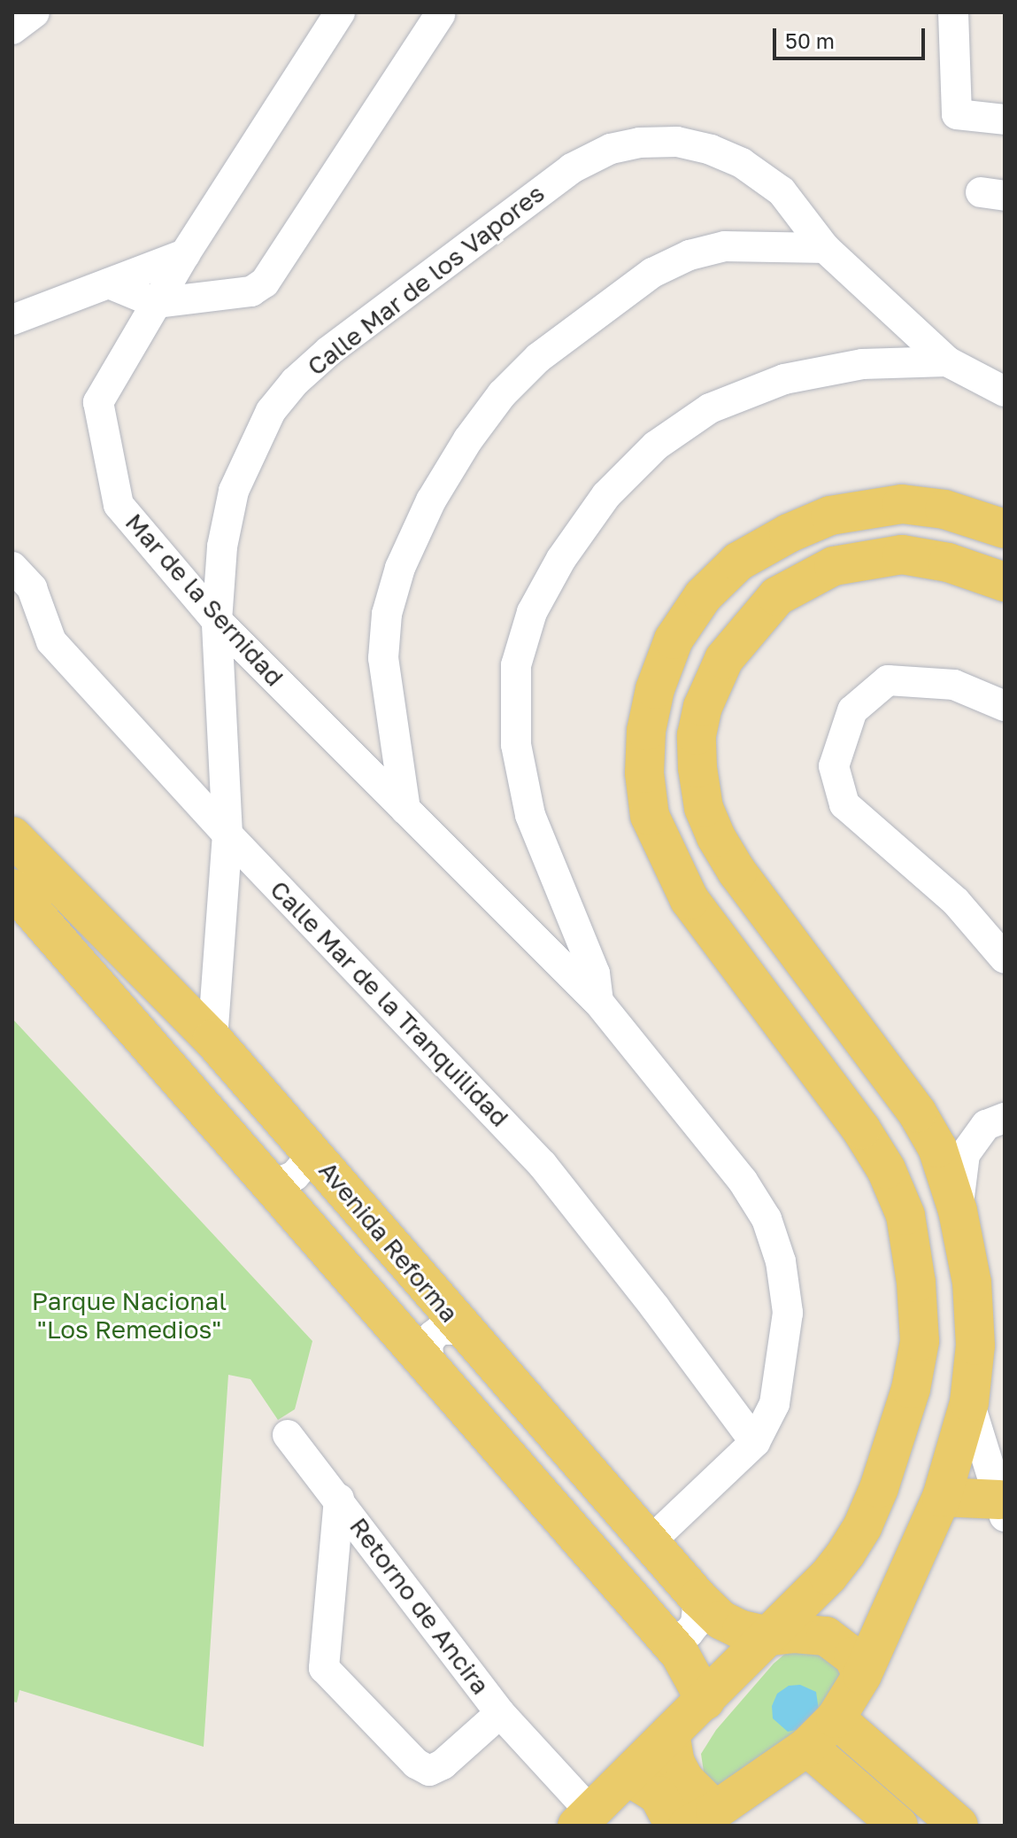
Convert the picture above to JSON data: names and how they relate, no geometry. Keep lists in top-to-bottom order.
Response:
{
  "streets": {
    "main road": ["Avenida Reforma"],
    "street": [
      "Calle Mar de los Vapores",
      "Mar de la Sernidad",
      "Calle Mar de la Tranquilidad",
      "Retorno de Ancira"
    ]
  },
  "crossings": [
    ["Calle Mar de los Vapores", "Mar de la Sernidad"],
    ["Calle Mar de los Vapores", "Calle Mar de la Tranquilidad"],
    ["Calle Mar de los Vapores", "Avenida Reforma"],
    ["Mar de la Sernidad", "Calle Mar de la Tranquilidad"],
    ["Mar de la Sernidad", "Avenida Reforma"]
  ],
  "parks": ["Parque Nacional \"Los Remedios\""],
  "scale_bar": "50 m"
}
